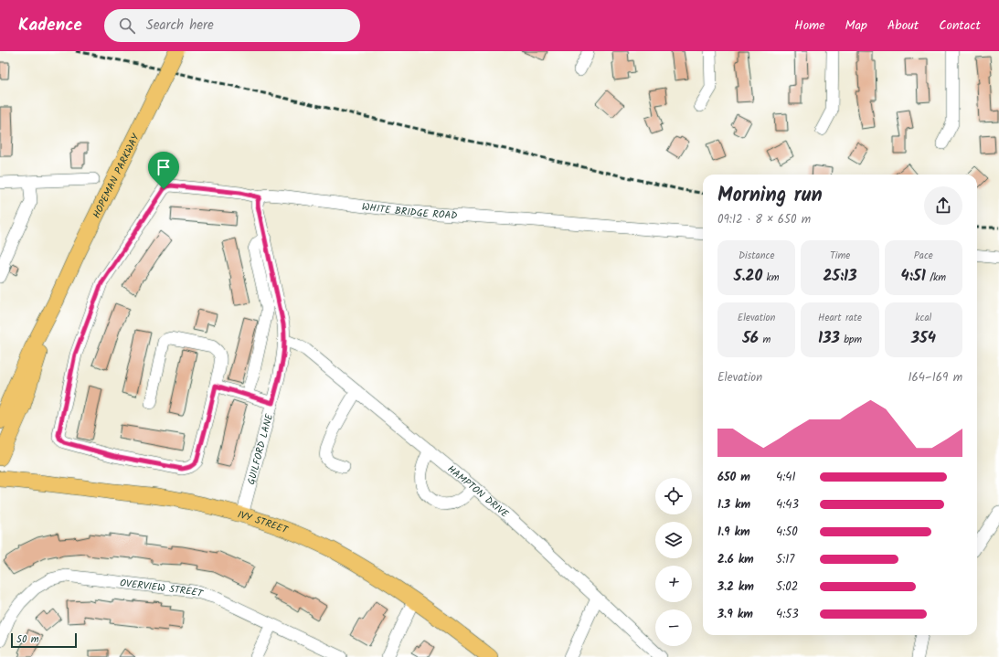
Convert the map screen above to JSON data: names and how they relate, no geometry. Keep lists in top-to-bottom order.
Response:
{
  "streets": {
    "main road": ["HOPEMAN PARKWAY", "IVY STREET"],
    "street": [
      "WHITE BRIDGE ROAD",
      "GUILFORD LANE",
      "HAMPTON DRIVE",
      "OVERVIEW STREET"
    ]
  },
  "crossings": [
    ["GUILFORD LANE", "HAMPTON DRIVE"],
    ["GUILFORD LANE", "IVY STREET"]
  ],
  "scale_bar": "50 m",
  "page": {
    "header": "Kadence",
    "search": "Search here",
    "nav": [
      "Home",
      "Map",
      "About",
      "Contact"
    ],
    "heading": ["Morning run", "09:12 · 8 × 650 m"],
    "stats": [
      ["Distance", "5.20 km"],
      ["Time", "25:13"],
      ["Pace", "4:51 /km"],
      ["Elevation", "56 m"],
      ["Heart rate", "133 bpm"],
      ["kcal", "354"]
    ],
    "chart": ["Elevation", "164–169 m"],
    "list": [
      {
        "name": "650 m",
        "note": "4:41"
      },
      {
        "name": "1.3 km",
        "note": "4:43"
      },
      {
        "name": "1.9 km",
        "note": "4:50"
      },
      {
        "name": "2.6 km",
        "note": "5:17"
      },
      {
        "name": "3.2 km",
        "note": "5:02"
      },
      {
        "name": "3.9 km",
        "note": "4:53"
      }
    ],
    "map_buttons": ["+", "−"],
    "scale": "50 m"
  }
}
